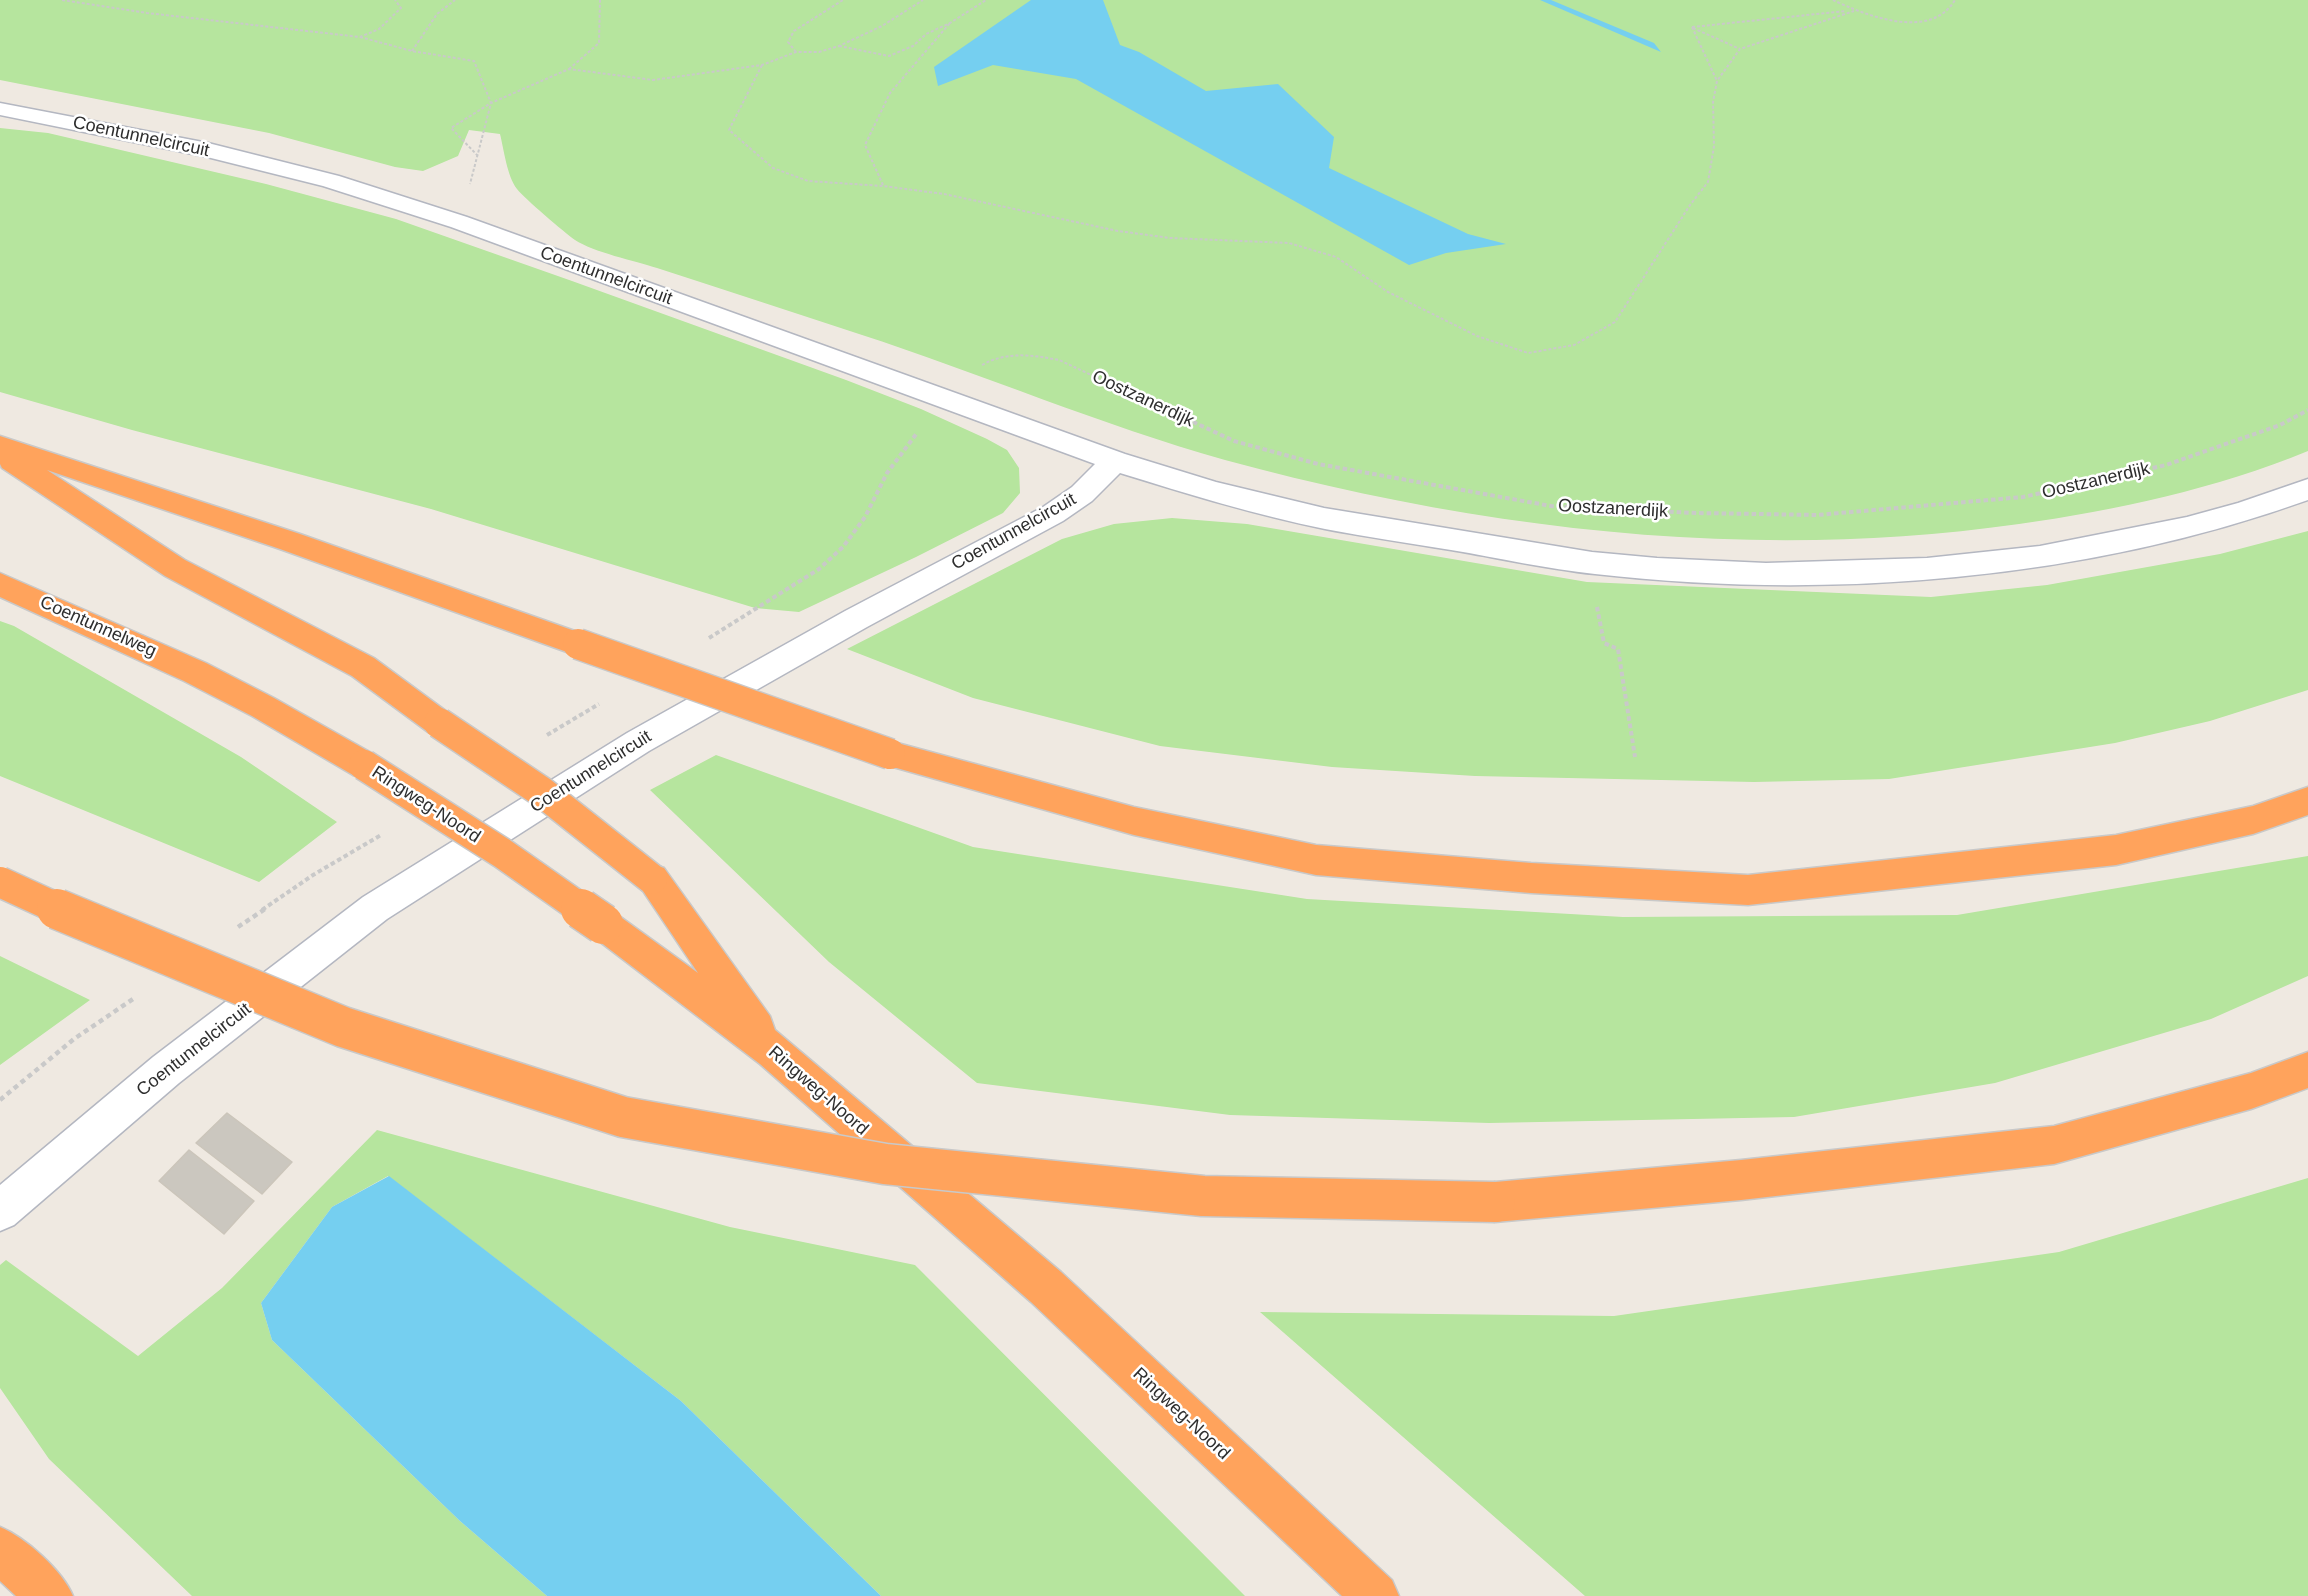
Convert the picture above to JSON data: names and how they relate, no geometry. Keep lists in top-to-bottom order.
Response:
{
  "streets": {
    "highway": ["Coentunnelweg", "Ringweg-Noord"],
    "lane": ["Coentunnelcircuit"],
    "path": ["Oostzanerdijk"]
  },
  "crossings": [
    ["Coentunnelcircuit", "Oostzanerdijk"],
    ["Coentunnelweg", "Ringweg-Noord"]
  ]
}
